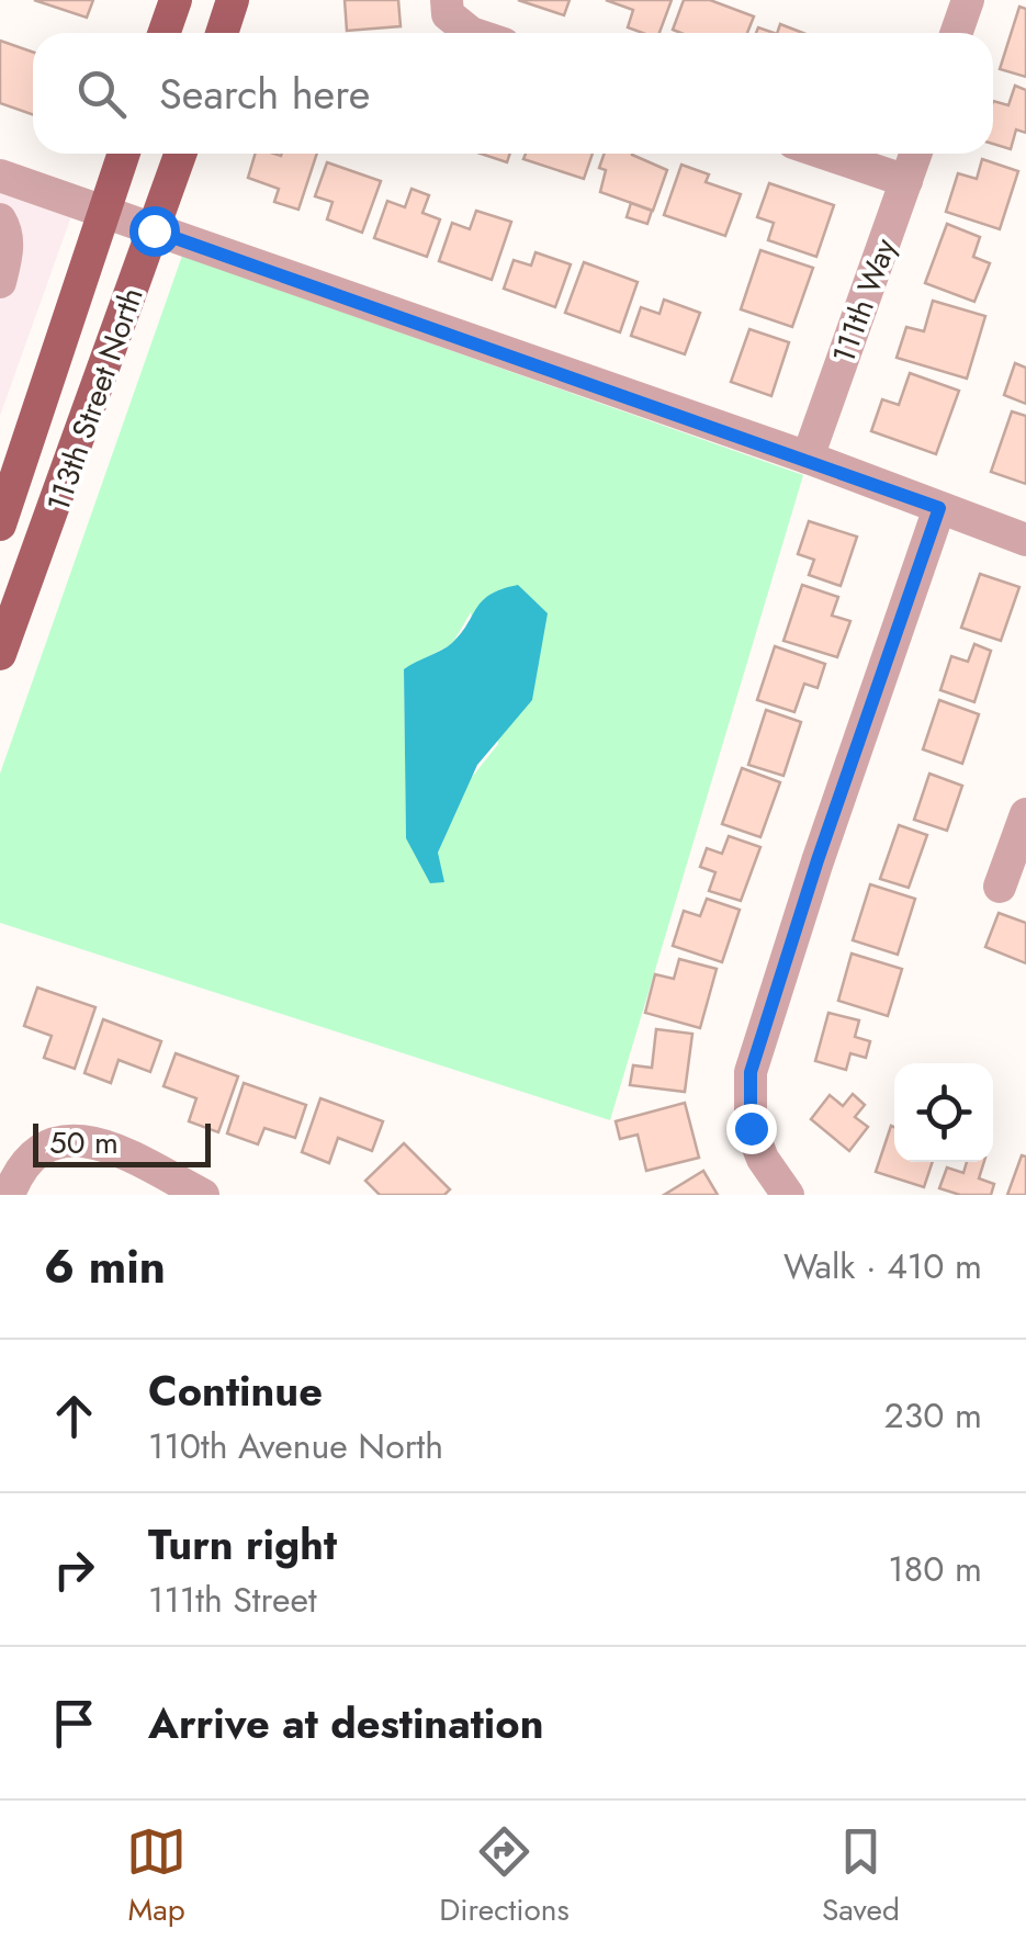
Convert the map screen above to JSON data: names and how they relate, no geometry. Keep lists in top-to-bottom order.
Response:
{
  "streets": {
    "main road": ["113th Street North"],
    "street": ["111th Way"]
  },
  "scale_bar": "50 m",
  "page": {
    "search": "Search here",
    "scale": "50 m",
    "heading": ["6 min", "Walk · 410 m"],
    "list": [
      ["Continue", "110th Avenue North", "230 m"],
      ["Turn right", "111th Street", "180 m"],
      "Arrive at destination"
    ],
    "nav": ["Map", "Directions", "Saved"]
  }
}
